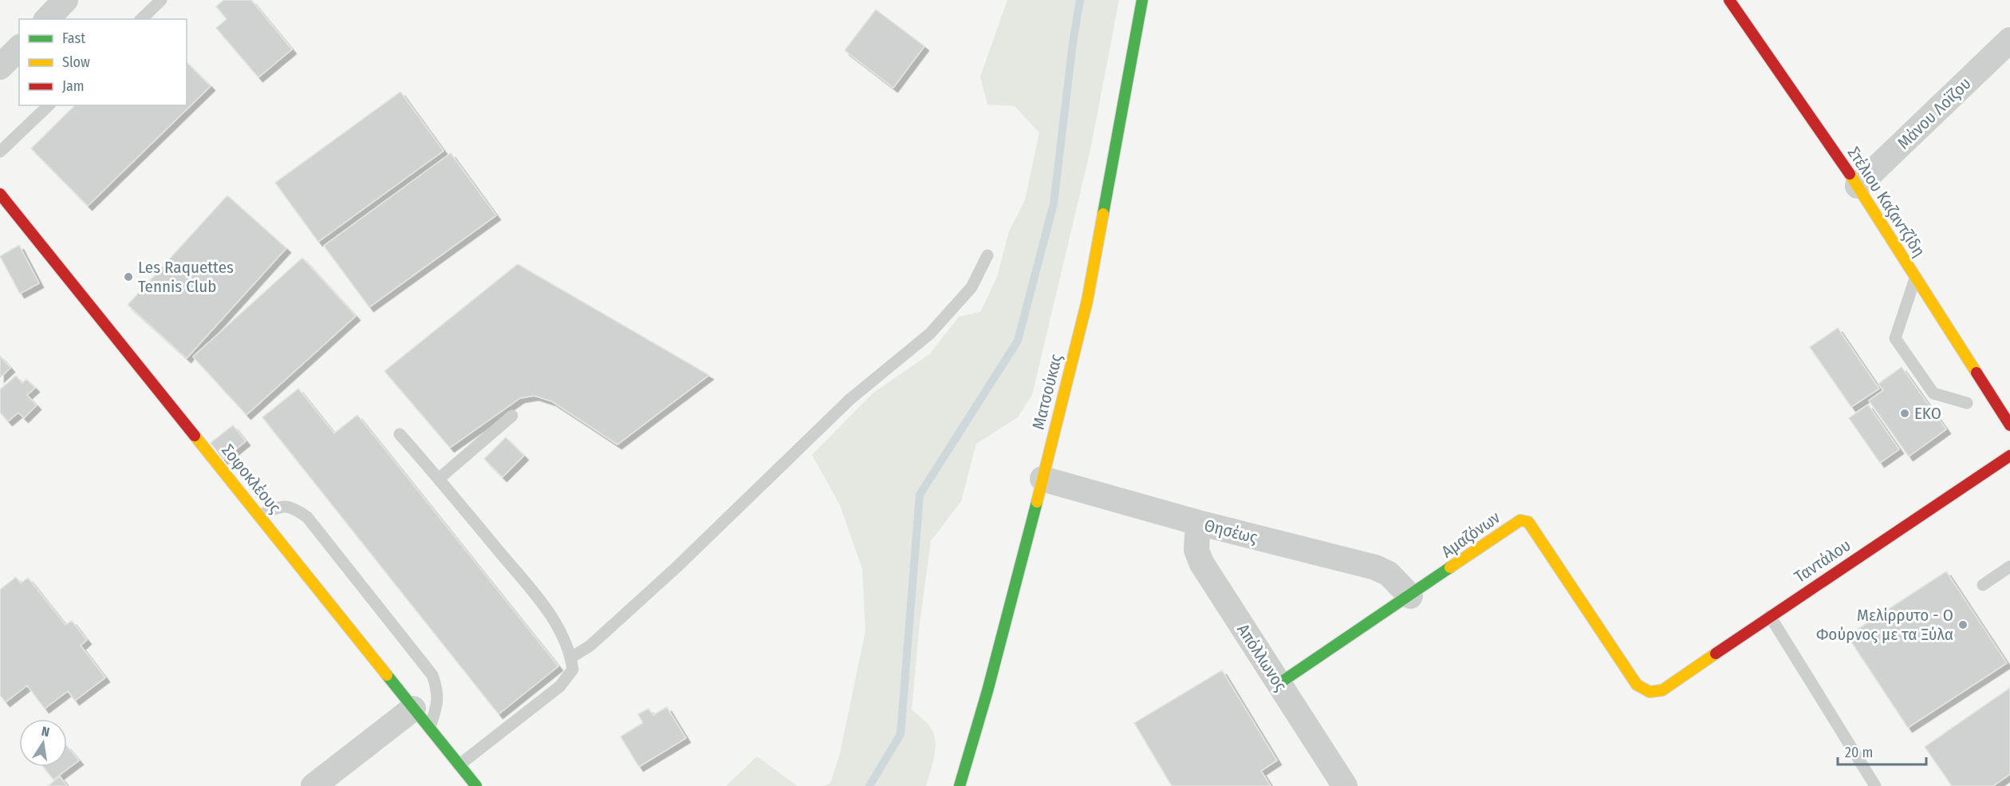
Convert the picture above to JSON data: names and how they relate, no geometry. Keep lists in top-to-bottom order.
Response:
{
  "streets": {
    "street": [
      "Μάνου Λοϊζου",
      "Στέλιου Καζαντζίδη",
      "Ματσούκας",
      "Σοφοκλέους",
      "Θησέως",
      "Αμαζόνων",
      "Ταντάλου",
      "Απόλλωνος"
    ]
  },
  "crossings": [
    ["Μάνου Λοϊζου", "Στέλιου Καζαντζίδη"],
    ["Ματσούκας", "Θησέως"],
    ["Θησέως", "Αμαζόνων"],
    ["Θησέως", "Απόλλωνος"],
    ["Αμαζόνων", "Ταντάλου"],
    ["Αμαζόνων", "Απόλλωνος"]
  ],
  "places": ["Les Raquettes Tennis Club", "EKO", "Μελίρρυτο - Ο Φούρνος με τα Ξύλα"],
  "legend": ["Fast", "Slow", "Jam"],
  "scale_bar": "20 m",
  "north": "top"
}
